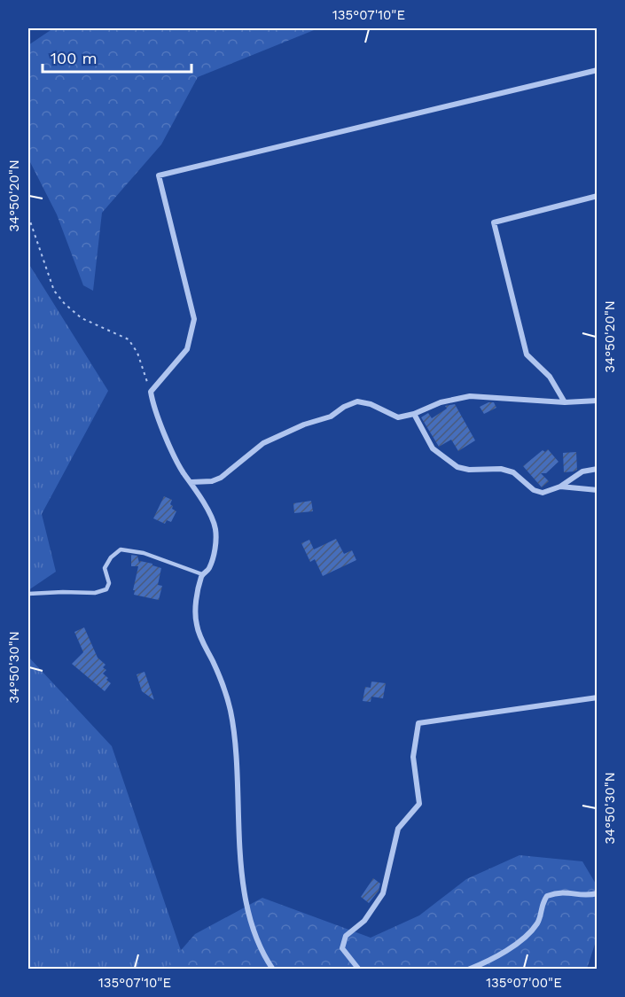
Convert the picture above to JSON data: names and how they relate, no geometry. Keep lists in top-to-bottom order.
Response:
{
  "scale_bar": "100 m",
  "coordinates": [
    "135°07'10\"E",
    "34°50'20\"N",
    "34°50'30\"N",
    "135°07'00\"E"
  ]
}
